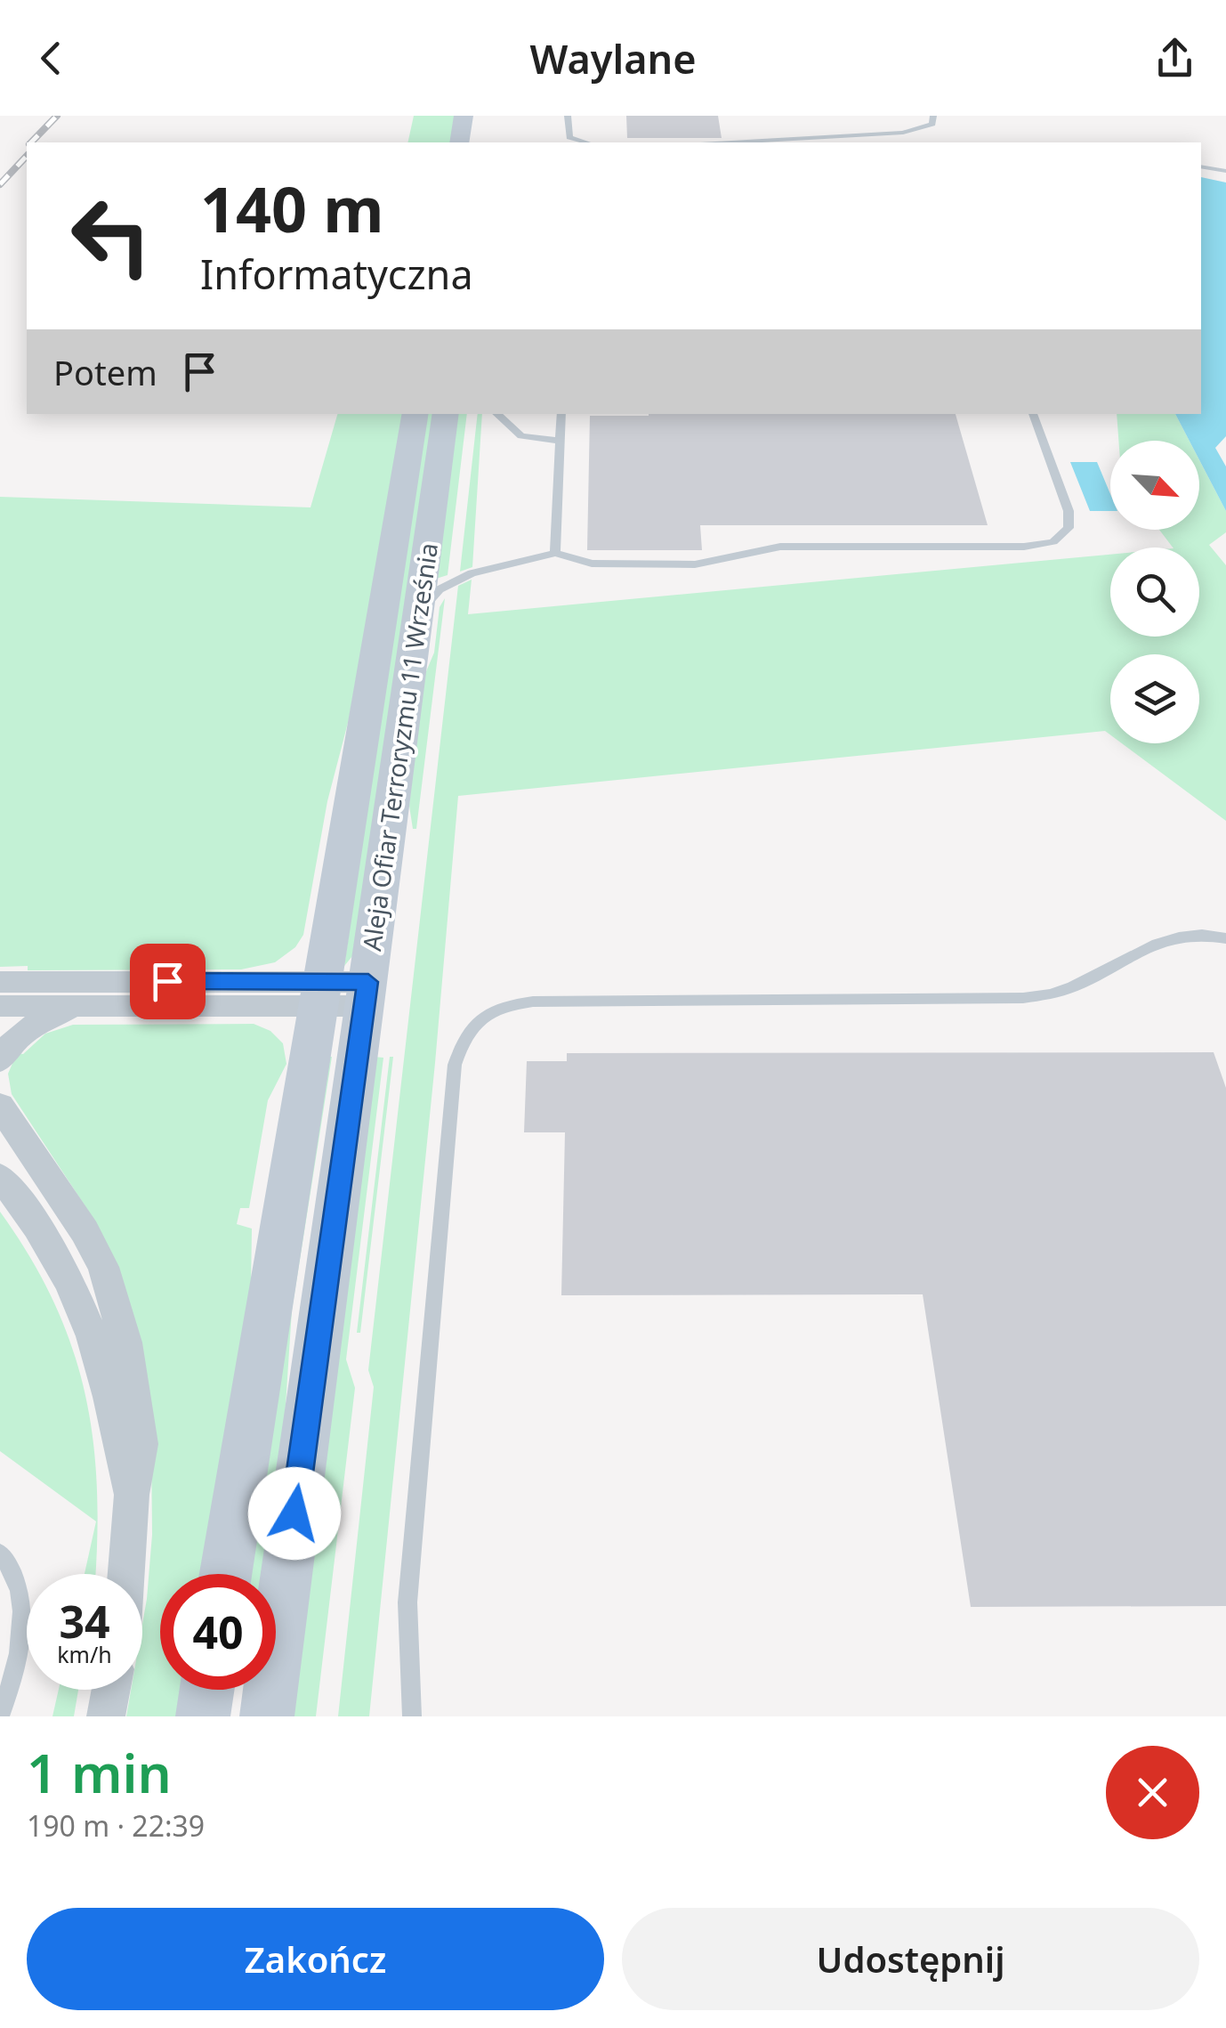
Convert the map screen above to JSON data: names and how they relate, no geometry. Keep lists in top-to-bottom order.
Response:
{
  "streets": {
    "street": ["Aleja Ofiar Terroryzmu 11 Września"]
  },
  "north": "bottom right",
  "page": {
    "header": "Waylane",
    "turn": ["140 m", "Informatyczna"],
    "then": "Potem",
    "speed": "34 km/h",
    "limit": "40",
    "heading": ["1 min", "190 m · 22:39"],
    "buttons": ["Zakończ", "Udostępnij"]
  }
}
